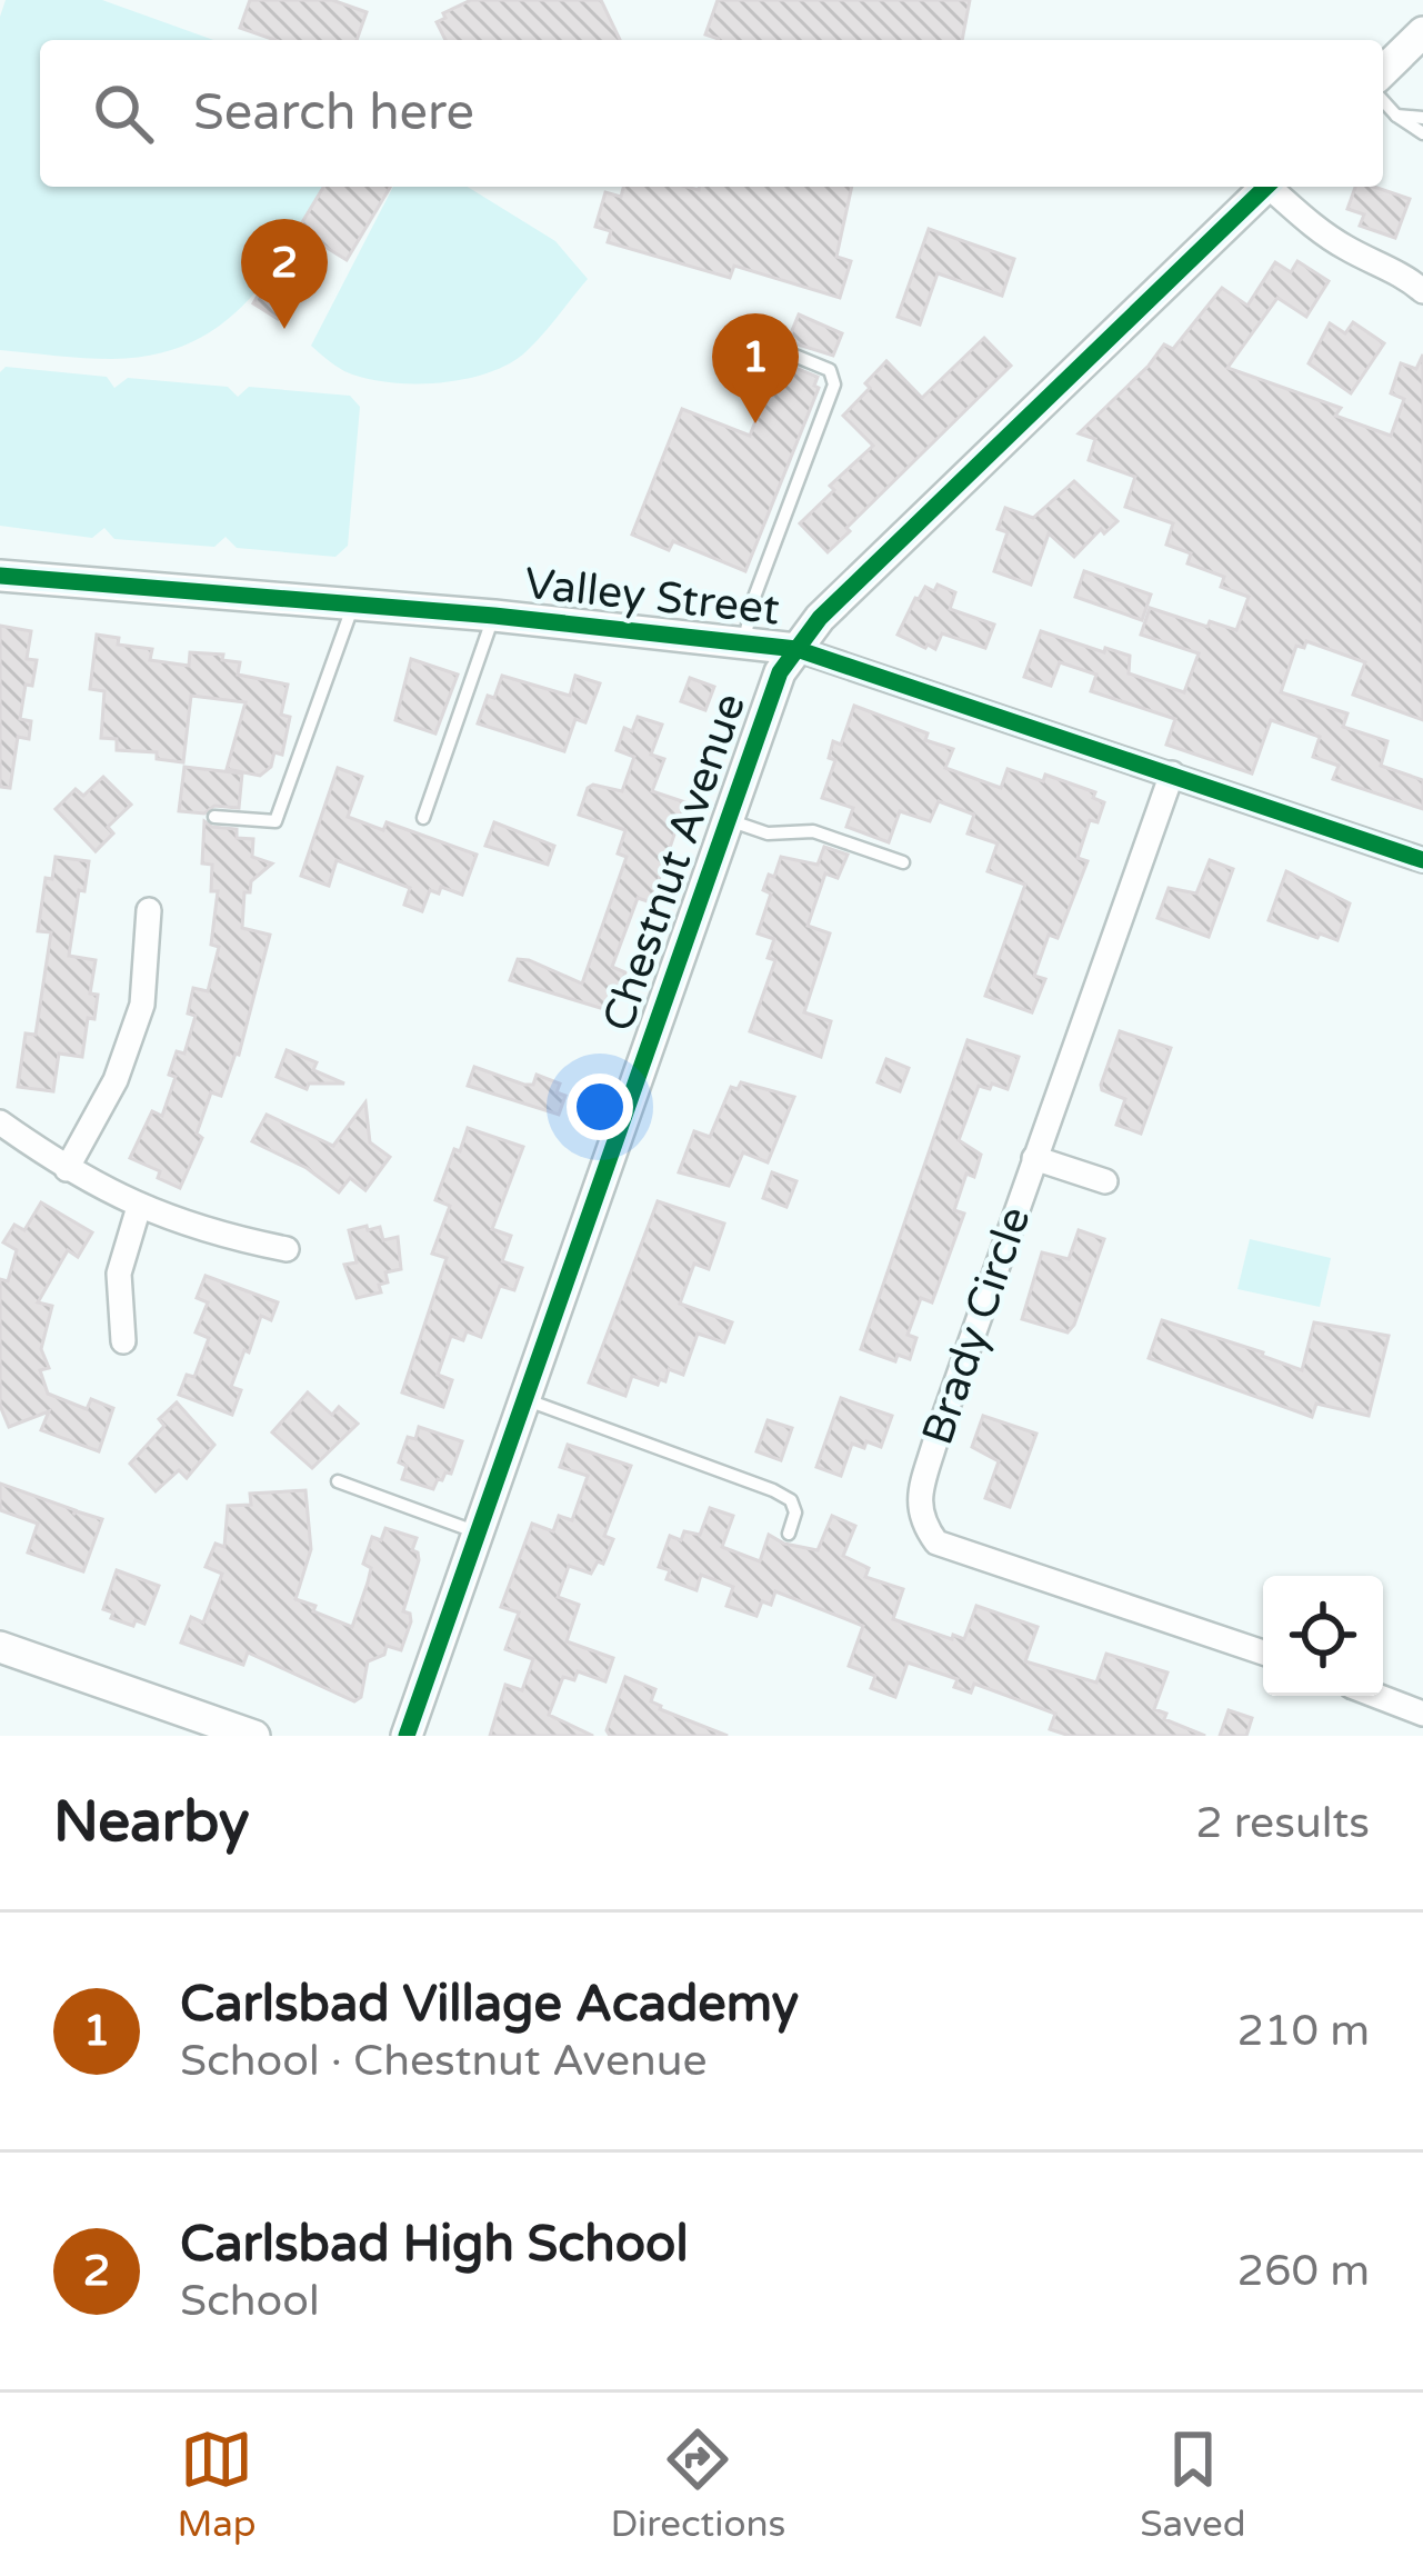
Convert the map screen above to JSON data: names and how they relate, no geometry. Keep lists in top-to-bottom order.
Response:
{
  "streets": {
    "main road": ["Valley Street", "Chestnut Avenue"],
    "street": ["Brady Circle"]
  },
  "crossings": [
    ["Valley Street", "Chestnut Avenue"],
    ["Valley Street", "Brady Circle"]
  ],
  "page": {
    "search": "Search here",
    "pins": ["2", "1"],
    "heading": ["Nearby", "2 results"],
    "list": [
      {
        "mark": "1",
        "name": "Carlsbad Village Academy",
        "note": "School · Chestnut Avenue",
        "value": "210 m"
      },
      {
        "mark": "2",
        "name": "Carlsbad High School",
        "note": "School",
        "value": "260 m"
      }
    ],
    "nav": ["Map", "Directions", "Saved"]
  }
}
